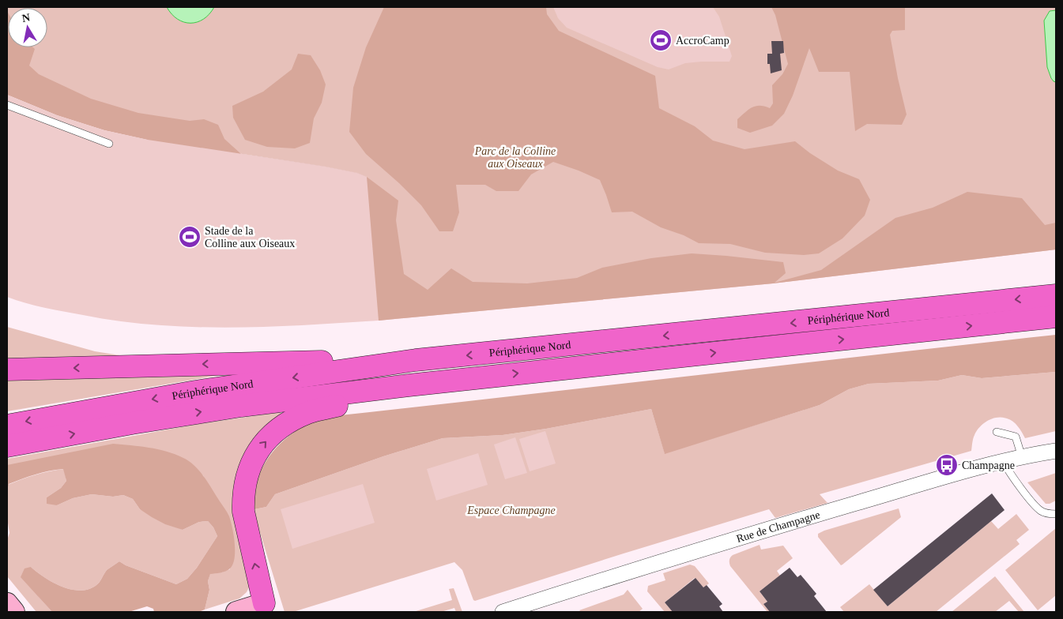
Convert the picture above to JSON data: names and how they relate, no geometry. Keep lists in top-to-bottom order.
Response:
{
  "streets": {
    "highway": ["Périphérique Nord"],
    "street": ["Rue de Champagne"]
  },
  "parks": ["Parc de la Colline aux Oiseaux", "Espace Champagne"],
  "places": {
    "sports": ["AccroCamp", "Stade de la Colline aux Oiseaux"],
    "bus stop": ["Champagne"]
  },
  "north": "top"
}
